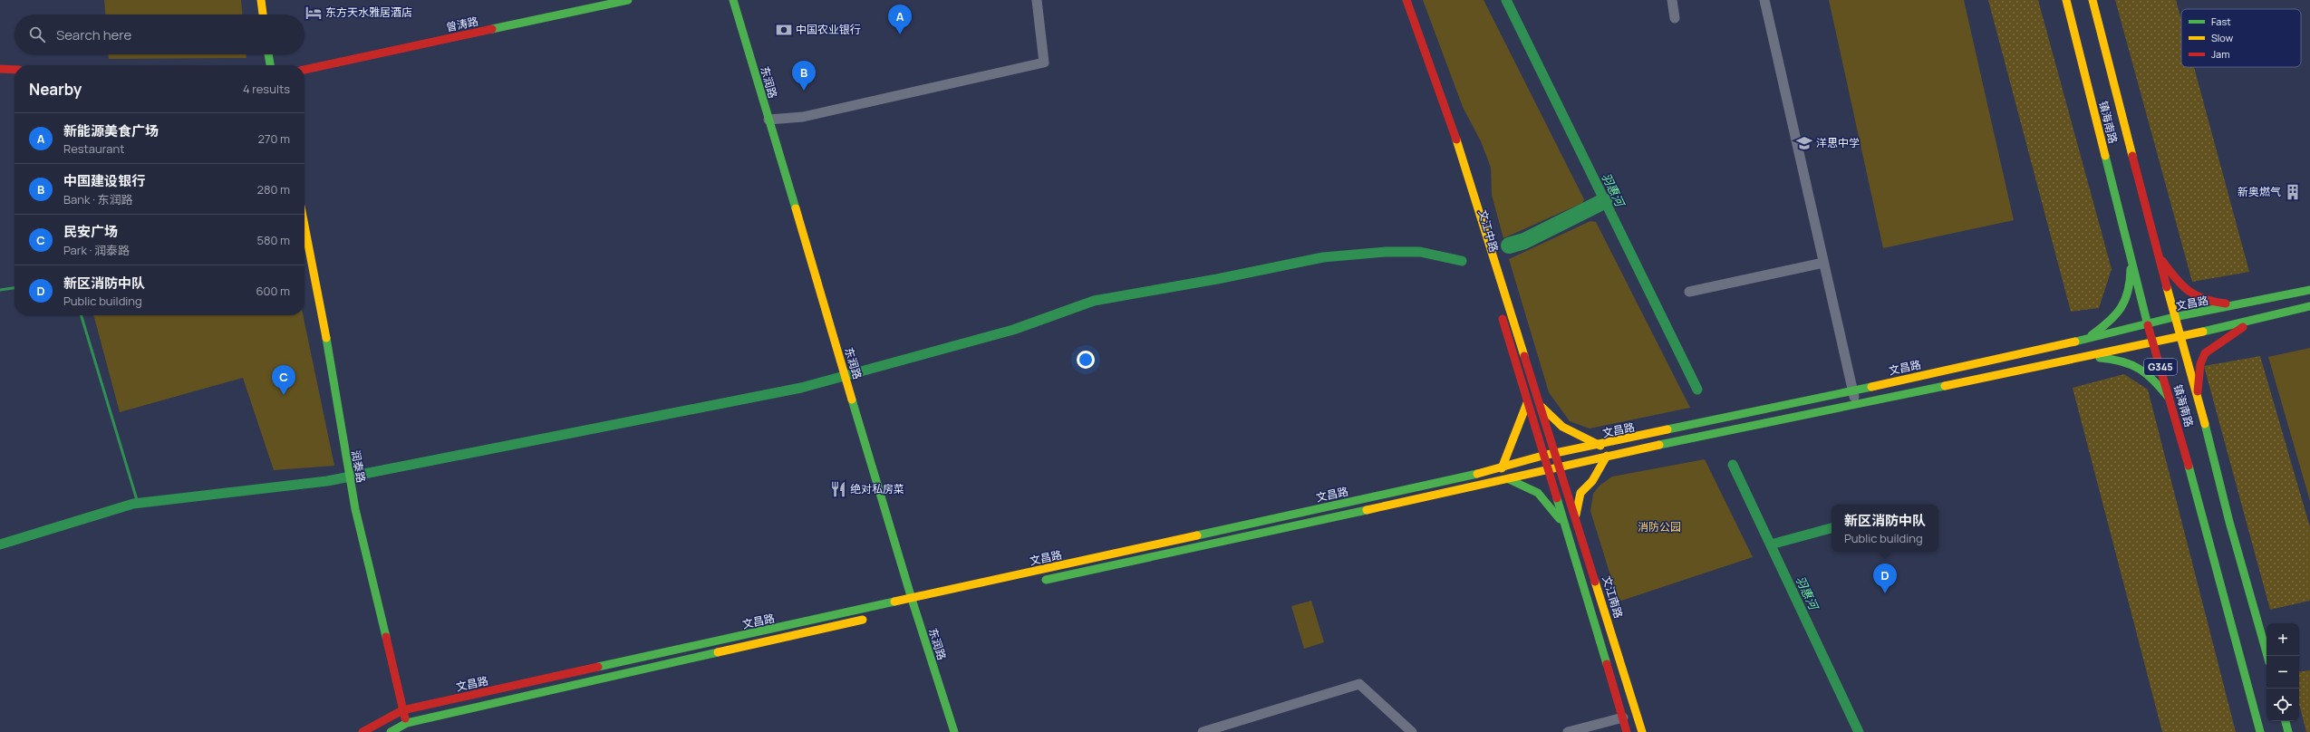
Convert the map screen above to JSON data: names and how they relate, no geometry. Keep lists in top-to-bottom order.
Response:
{
  "streets": {
    "main road": [
      "曾涛路",
      "东润路",
      "镇海南路",
      "文江中路",
      "文昌路",
      "G345",
      "润泰路",
      "文江南路"
    ]
  },
  "crossings": [
    ["东润路", "文昌路"],
    ["镇海南路", "文昌路"],
    ["文江中路", "文昌路"],
    ["文江中路", "文江南路"],
    ["文昌路", "润泰路"],
    ["文昌路", "文江南路"]
  ],
  "water": ["羽惠河"],
  "parks": ["消防公园"],
  "places": {
    "hotel": ["东方天水雅居酒店"],
    "bank": ["中国农业银行"],
    "school or university": ["洋思中学"],
    "building": ["新奥燃气"],
    "restaurant": ["绝对私房菜"]
  },
  "legend": ["Fast", "Slow", "Jam"],
  "page": {
    "pins": [
      "A",
      "B",
      "C",
      "D"
    ],
    "search": "Search here",
    "heading": ["Nearby", "4 results"],
    "list": [
      {
        "mark": "A",
        "name": "新能源美食广场",
        "note": "Restaurant",
        "value": "270 m"
      },
      {
        "mark": "B",
        "name": "中国建设银行",
        "note": "Bank · 东润路",
        "value": "280 m"
      },
      {
        "mark": "C",
        "name": "民安广场",
        "note": "Park · 润泰路",
        "value": "580 m"
      },
      {
        "mark": "D",
        "name": "新区消防中队",
        "note": "Public building",
        "value": "600 m"
      }
    ],
    "popup": ["新区消防中队", "Public building"],
    "map_buttons": ["+", "−"]
  }
}
